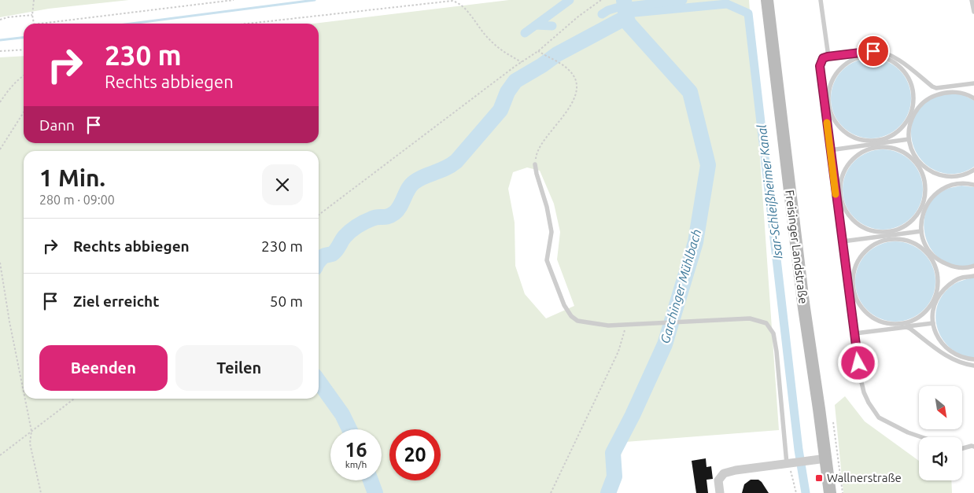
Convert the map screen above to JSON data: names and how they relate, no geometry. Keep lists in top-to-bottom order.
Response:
{
  "streets": {
    "main road": ["Freisinger Landstraße"]
  },
  "water": ["Isar-Schleißheimer Kanal", "Garchinger Mühlbach"],
  "places": {
    "transit": ["Wallnerstraße"]
  },
  "north": "bottom right",
  "page": {
    "turn": ["230 m", "Rechts abbiegen"],
    "then": "Dann",
    "heading": ["1 Min.", "280 m · 09:00"],
    "list": [
      {
        "name": "Rechts abbiegen",
        "value": "230 m"
      },
      {
        "name": "Ziel erreicht",
        "value": "50 m"
      }
    ],
    "buttons": ["Beenden", "Teilen"],
    "speed": "16 km/h",
    "limit": "20"
  }
}
